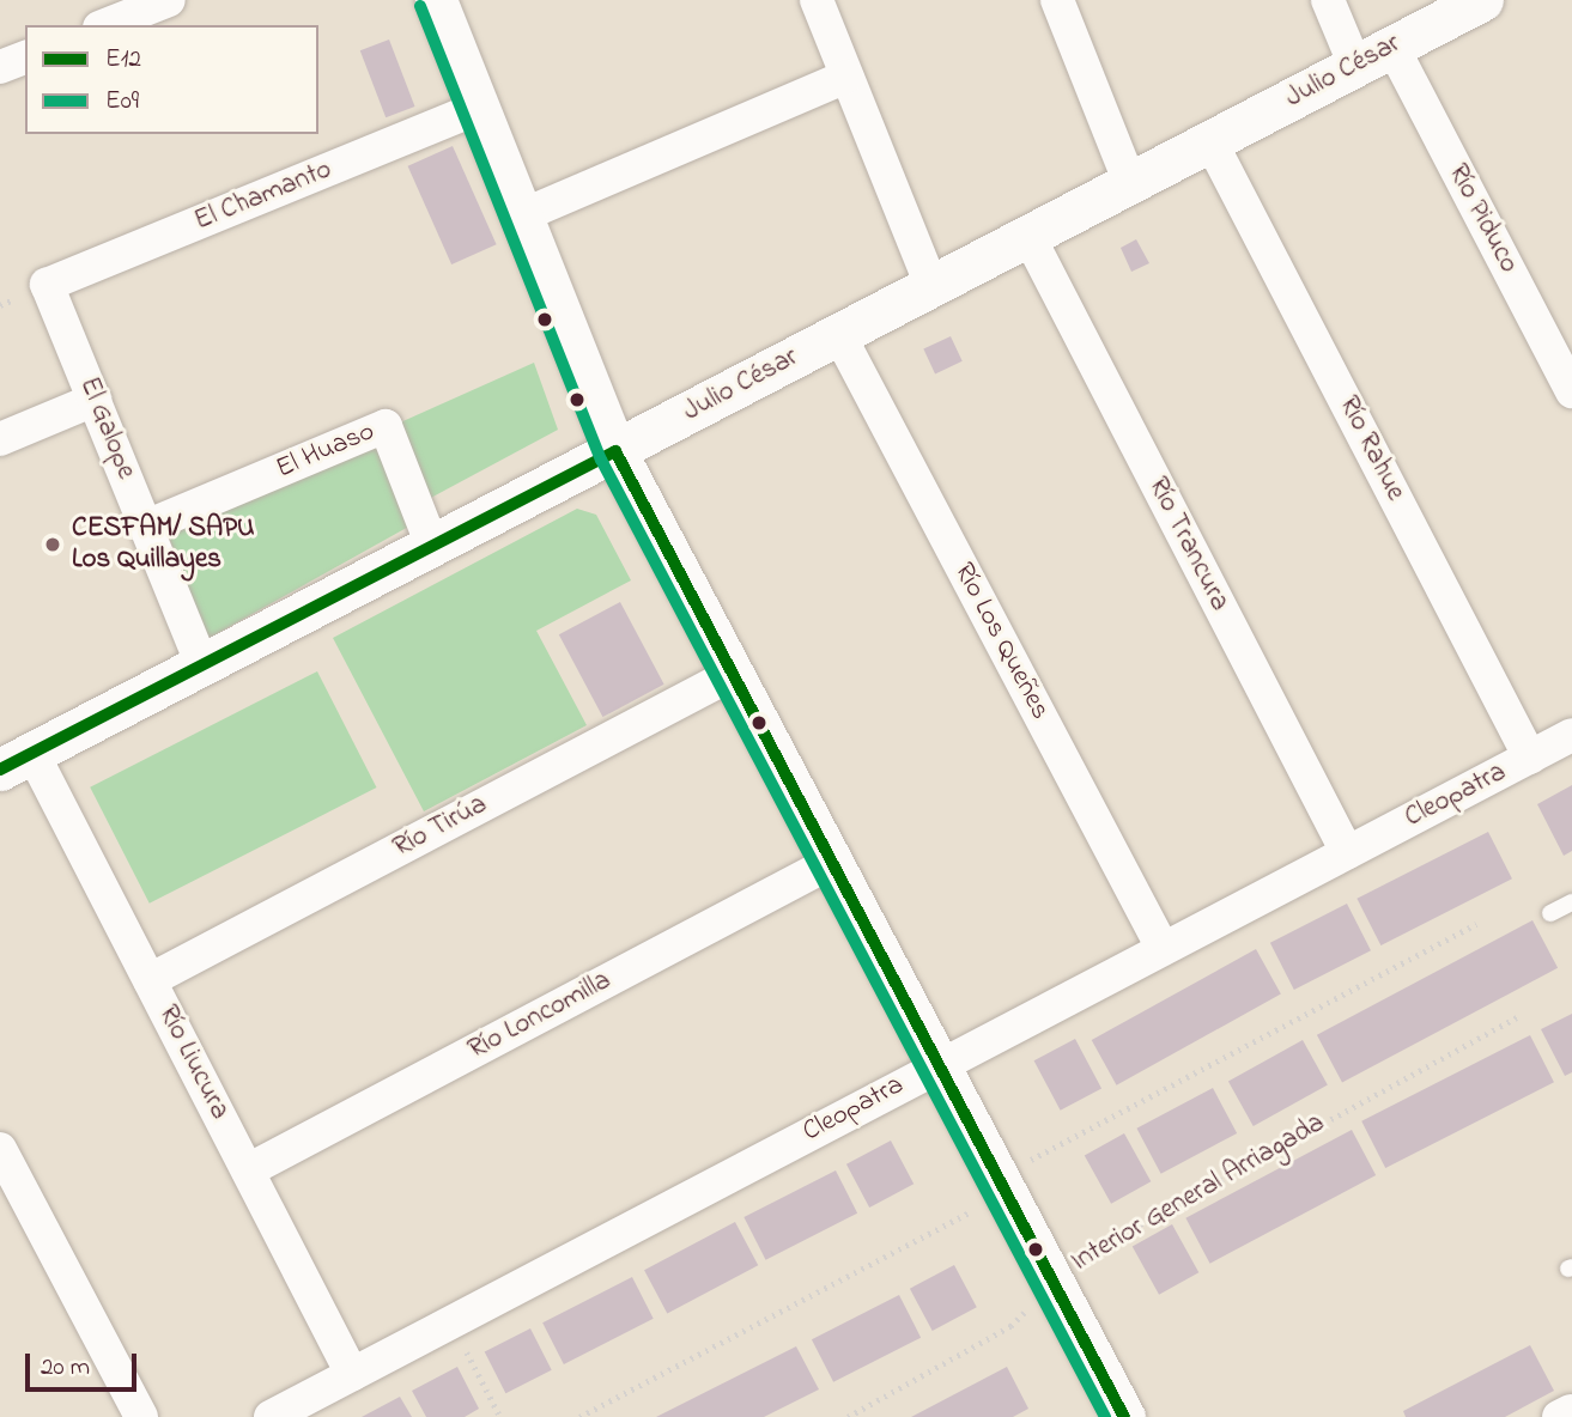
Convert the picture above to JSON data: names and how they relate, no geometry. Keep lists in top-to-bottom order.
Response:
{
  "streets": {
    "street": [
      "Julio César",
      "El Chamanto",
      "Río Piduco",
      "El Galope",
      "Río Rahue",
      "El Huaso",
      "Río Trancura",
      "Río Los Queñes",
      "Cleopatra",
      "Río Tirúa",
      "Río Loncomilla",
      "Río Liucura"
    ],
    "path": ["Interior General Arriagada"]
  },
  "crossings": [
    ["Julio César", "Río Piduco"],
    ["Julio César", "El Galope"],
    ["Julio César", "Río Rahue"],
    ["Julio César", "El Huaso"],
    ["Julio César", "Río Trancura"],
    ["Julio César", "Río Los Queñes"],
    ["Julio César", "Río Liucura"],
    ["El Chamanto", "El Galope"],
    ["El Galope", "El Huaso"],
    ["Río Rahue", "Cleopatra"],
    ["Río Trancura", "Cleopatra"],
    ["Río Los Queñes", "Cleopatra"],
    ["Cleopatra", "Río Liucura"],
    ["Río Tirúa", "Río Liucura"],
    ["Río Loncomilla", "Río Liucura"]
  ],
  "places": ["CESFAM/ SAPU Los Quillayes"],
  "lines": ["transit line E09", "transit line E12"],
  "legend": ["E12", "E09"],
  "scale_bar": "20 m"
}
